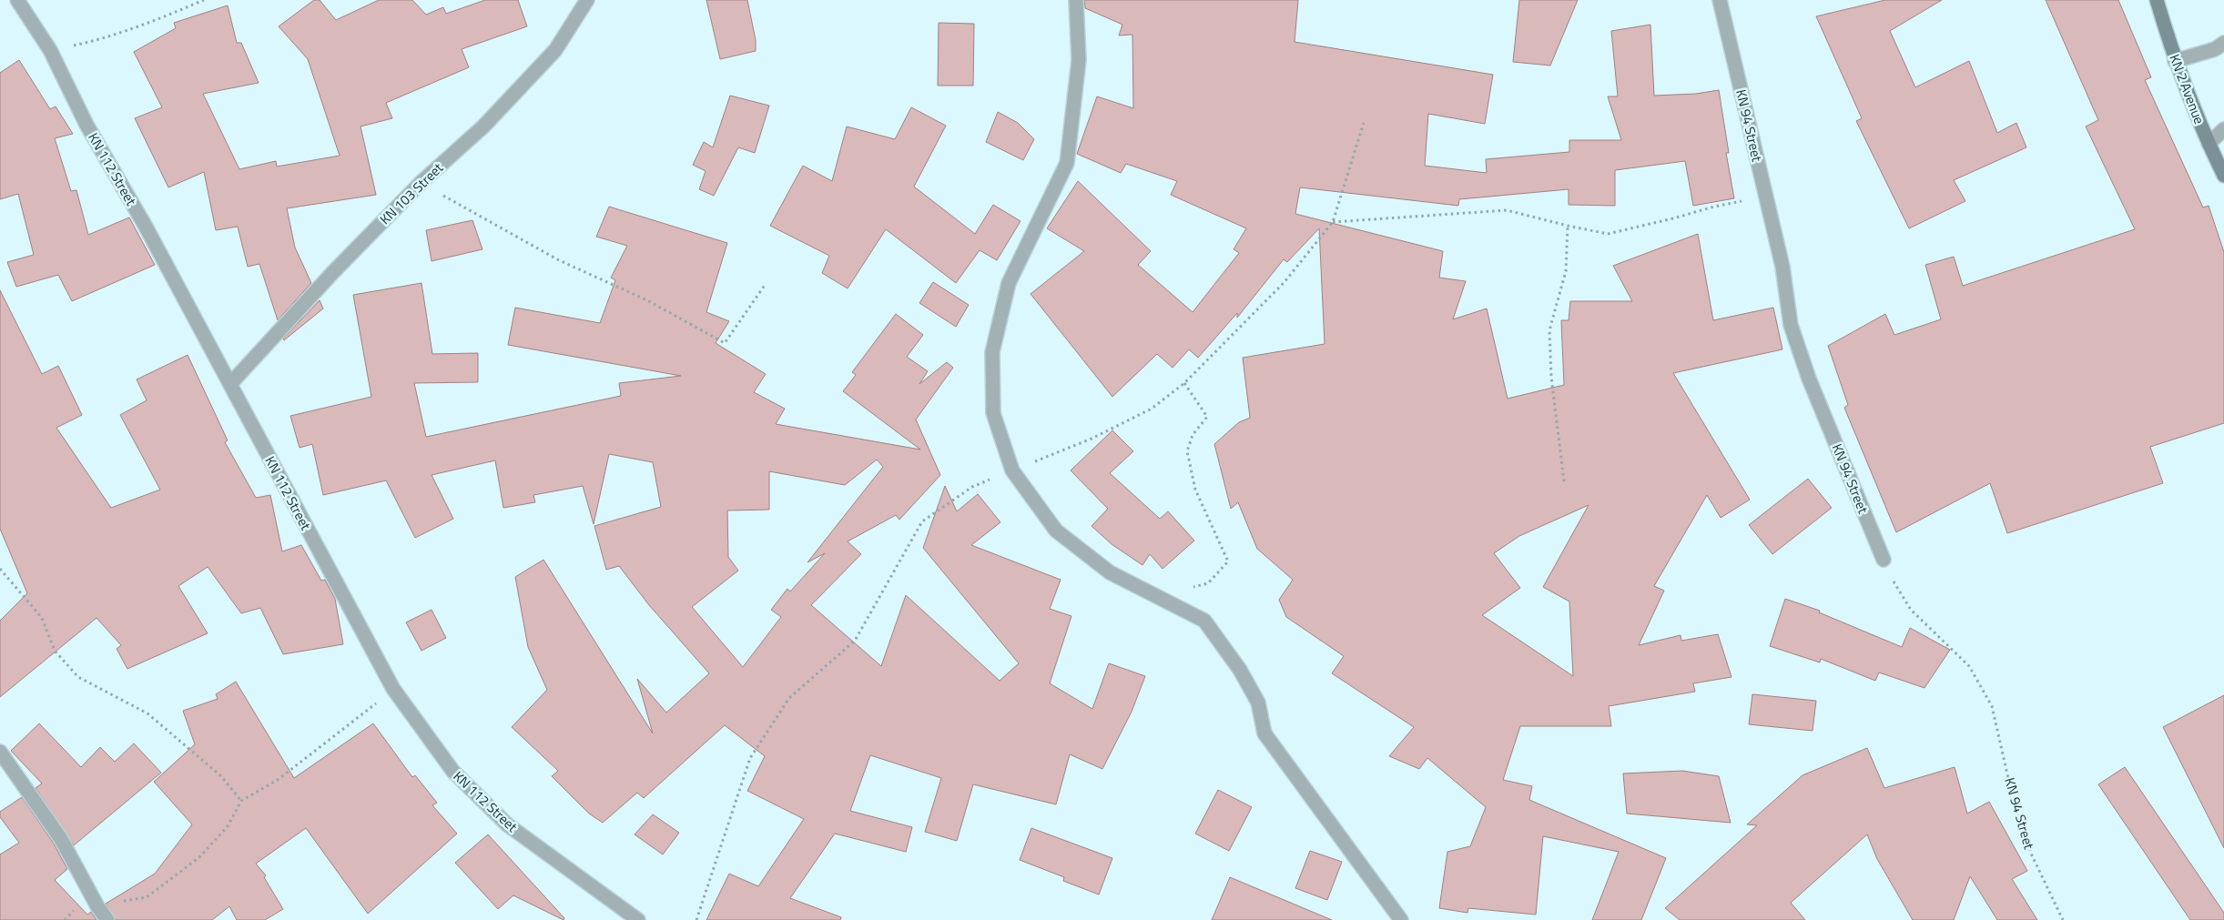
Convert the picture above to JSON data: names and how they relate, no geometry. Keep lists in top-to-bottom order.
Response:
{
  "streets": {
    "main road": ["KN 2 Avenue"],
    "street": ["KN 94 Street", "KN 112 Street", "KN 103 Street"]
  },
  "crossings": [
    ["KN 112 Street", "KN 103 Street"]
  ]
}
